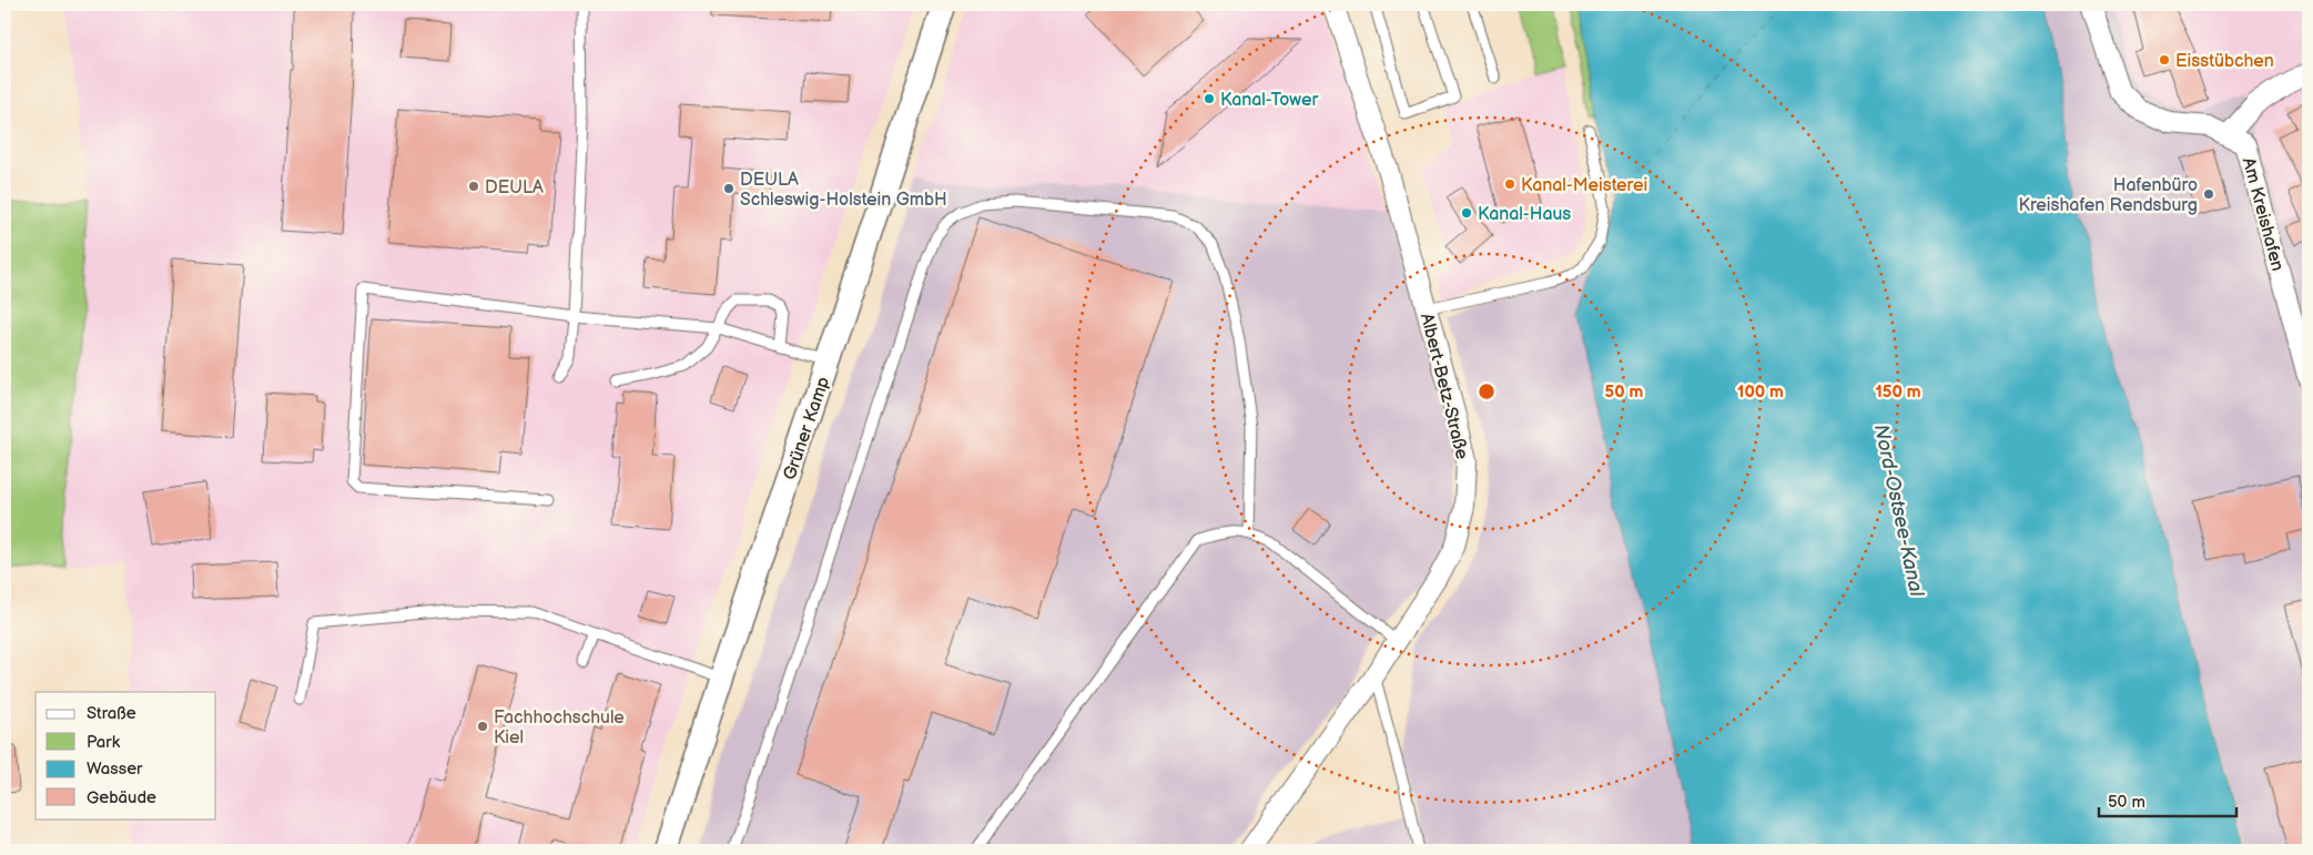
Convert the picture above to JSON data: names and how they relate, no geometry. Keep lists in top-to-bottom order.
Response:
{
  "streets": {
    "street": ["Am Kreishafen", "Albert-Betz-Straße", "Grüner Kamp"]
  },
  "water": ["Nord-Ostsee-Kanal"],
  "places": [
    "Eisstübchen",
    "Kanal-Tower",
    "Kanal-Meisterei",
    "DEULA",
    "DEULA Schleswig-Holstein GmbH",
    "Hafenbüro Kreishafen Rendsburg",
    "Kanal-Haus",
    "Fachhochschule Kiel"
  ],
  "legend": [
    "Straße",
    "Park",
    "Wasser",
    "Gebäude"
  ],
  "scale_bar": "50 m",
  "rings": ["50 m", "100 m", "150 m"]
}
